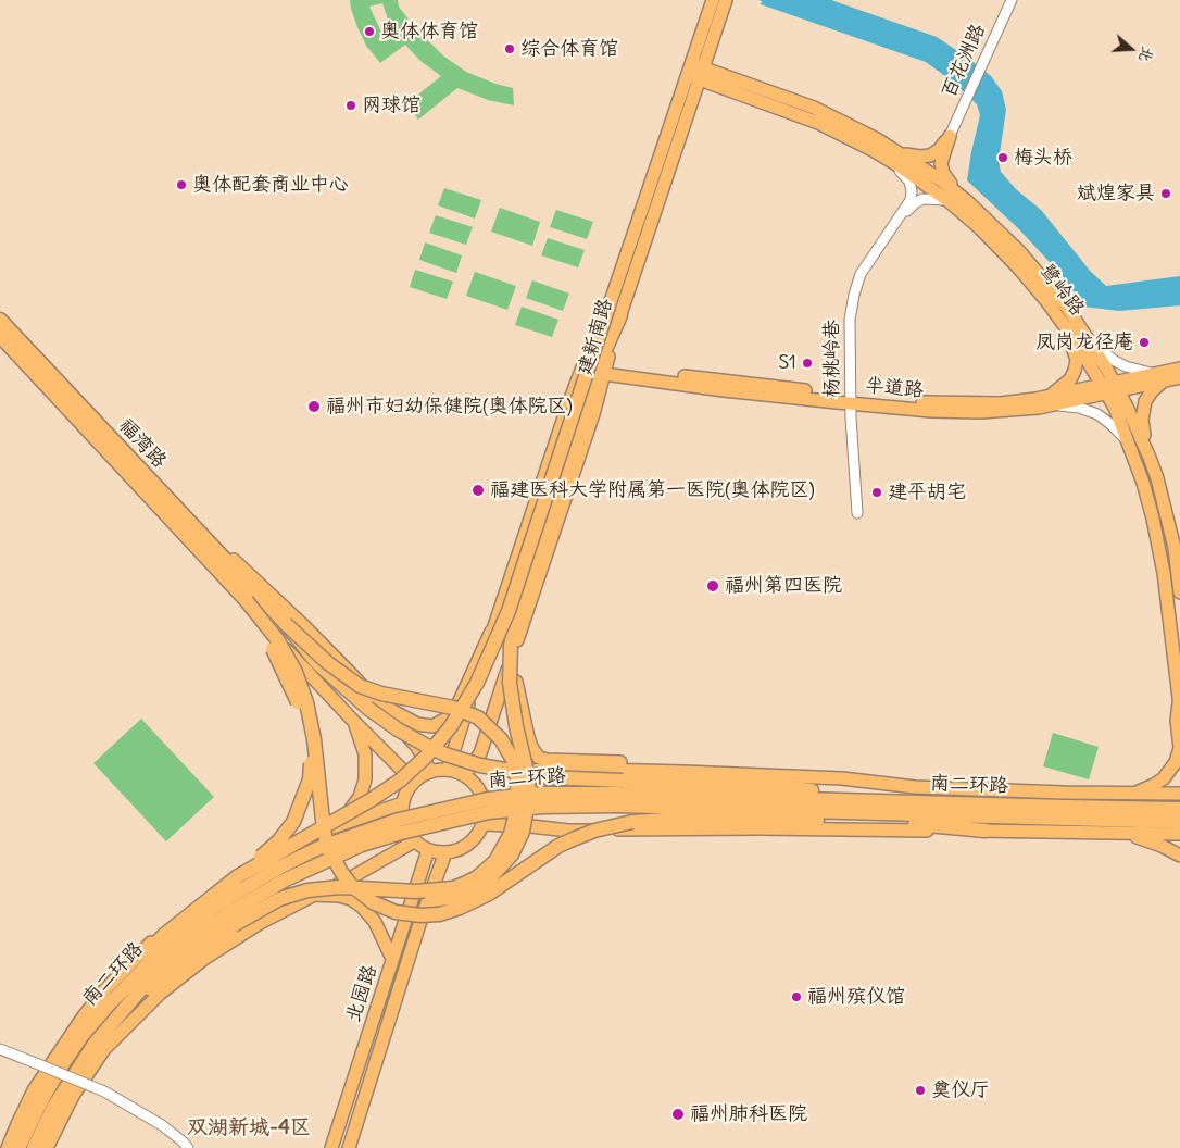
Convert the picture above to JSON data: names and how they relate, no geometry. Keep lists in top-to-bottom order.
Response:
{
  "streets": {
    "highway": ["福湾路", "南二环路"],
    "main road": [
      "鹭岭路",
      "建新南路",
      "半道路",
      "北园路"
    ],
    "street": ["百花洲路", "杨桃岭巷"]
  },
  "crossings": [
    ["鹭岭路", "建新南路"],
    ["鹭岭路", "半道路"],
    ["建新南路", "半道路"],
    ["建新南路", "北园路"],
    ["杨桃岭巷", "半道路"]
  ],
  "districts": ["双湖新城-4区"],
  "places": [
    "奥体体育馆",
    "综合体育馆",
    "网球馆",
    "梅头桥",
    "奥体配套商业中心",
    "斌煌家具",
    "凤岗龙径庵",
    "S1",
    "福州市妇幼保健院(奥体院区)",
    "福建医科大学附属第一医院(奥体院区)",
    "建平胡宅",
    "福州第四医院",
    "福州殡仪馆",
    "奠仪厅",
    "福州肺科医院"
  ],
  "north": "right"
}
